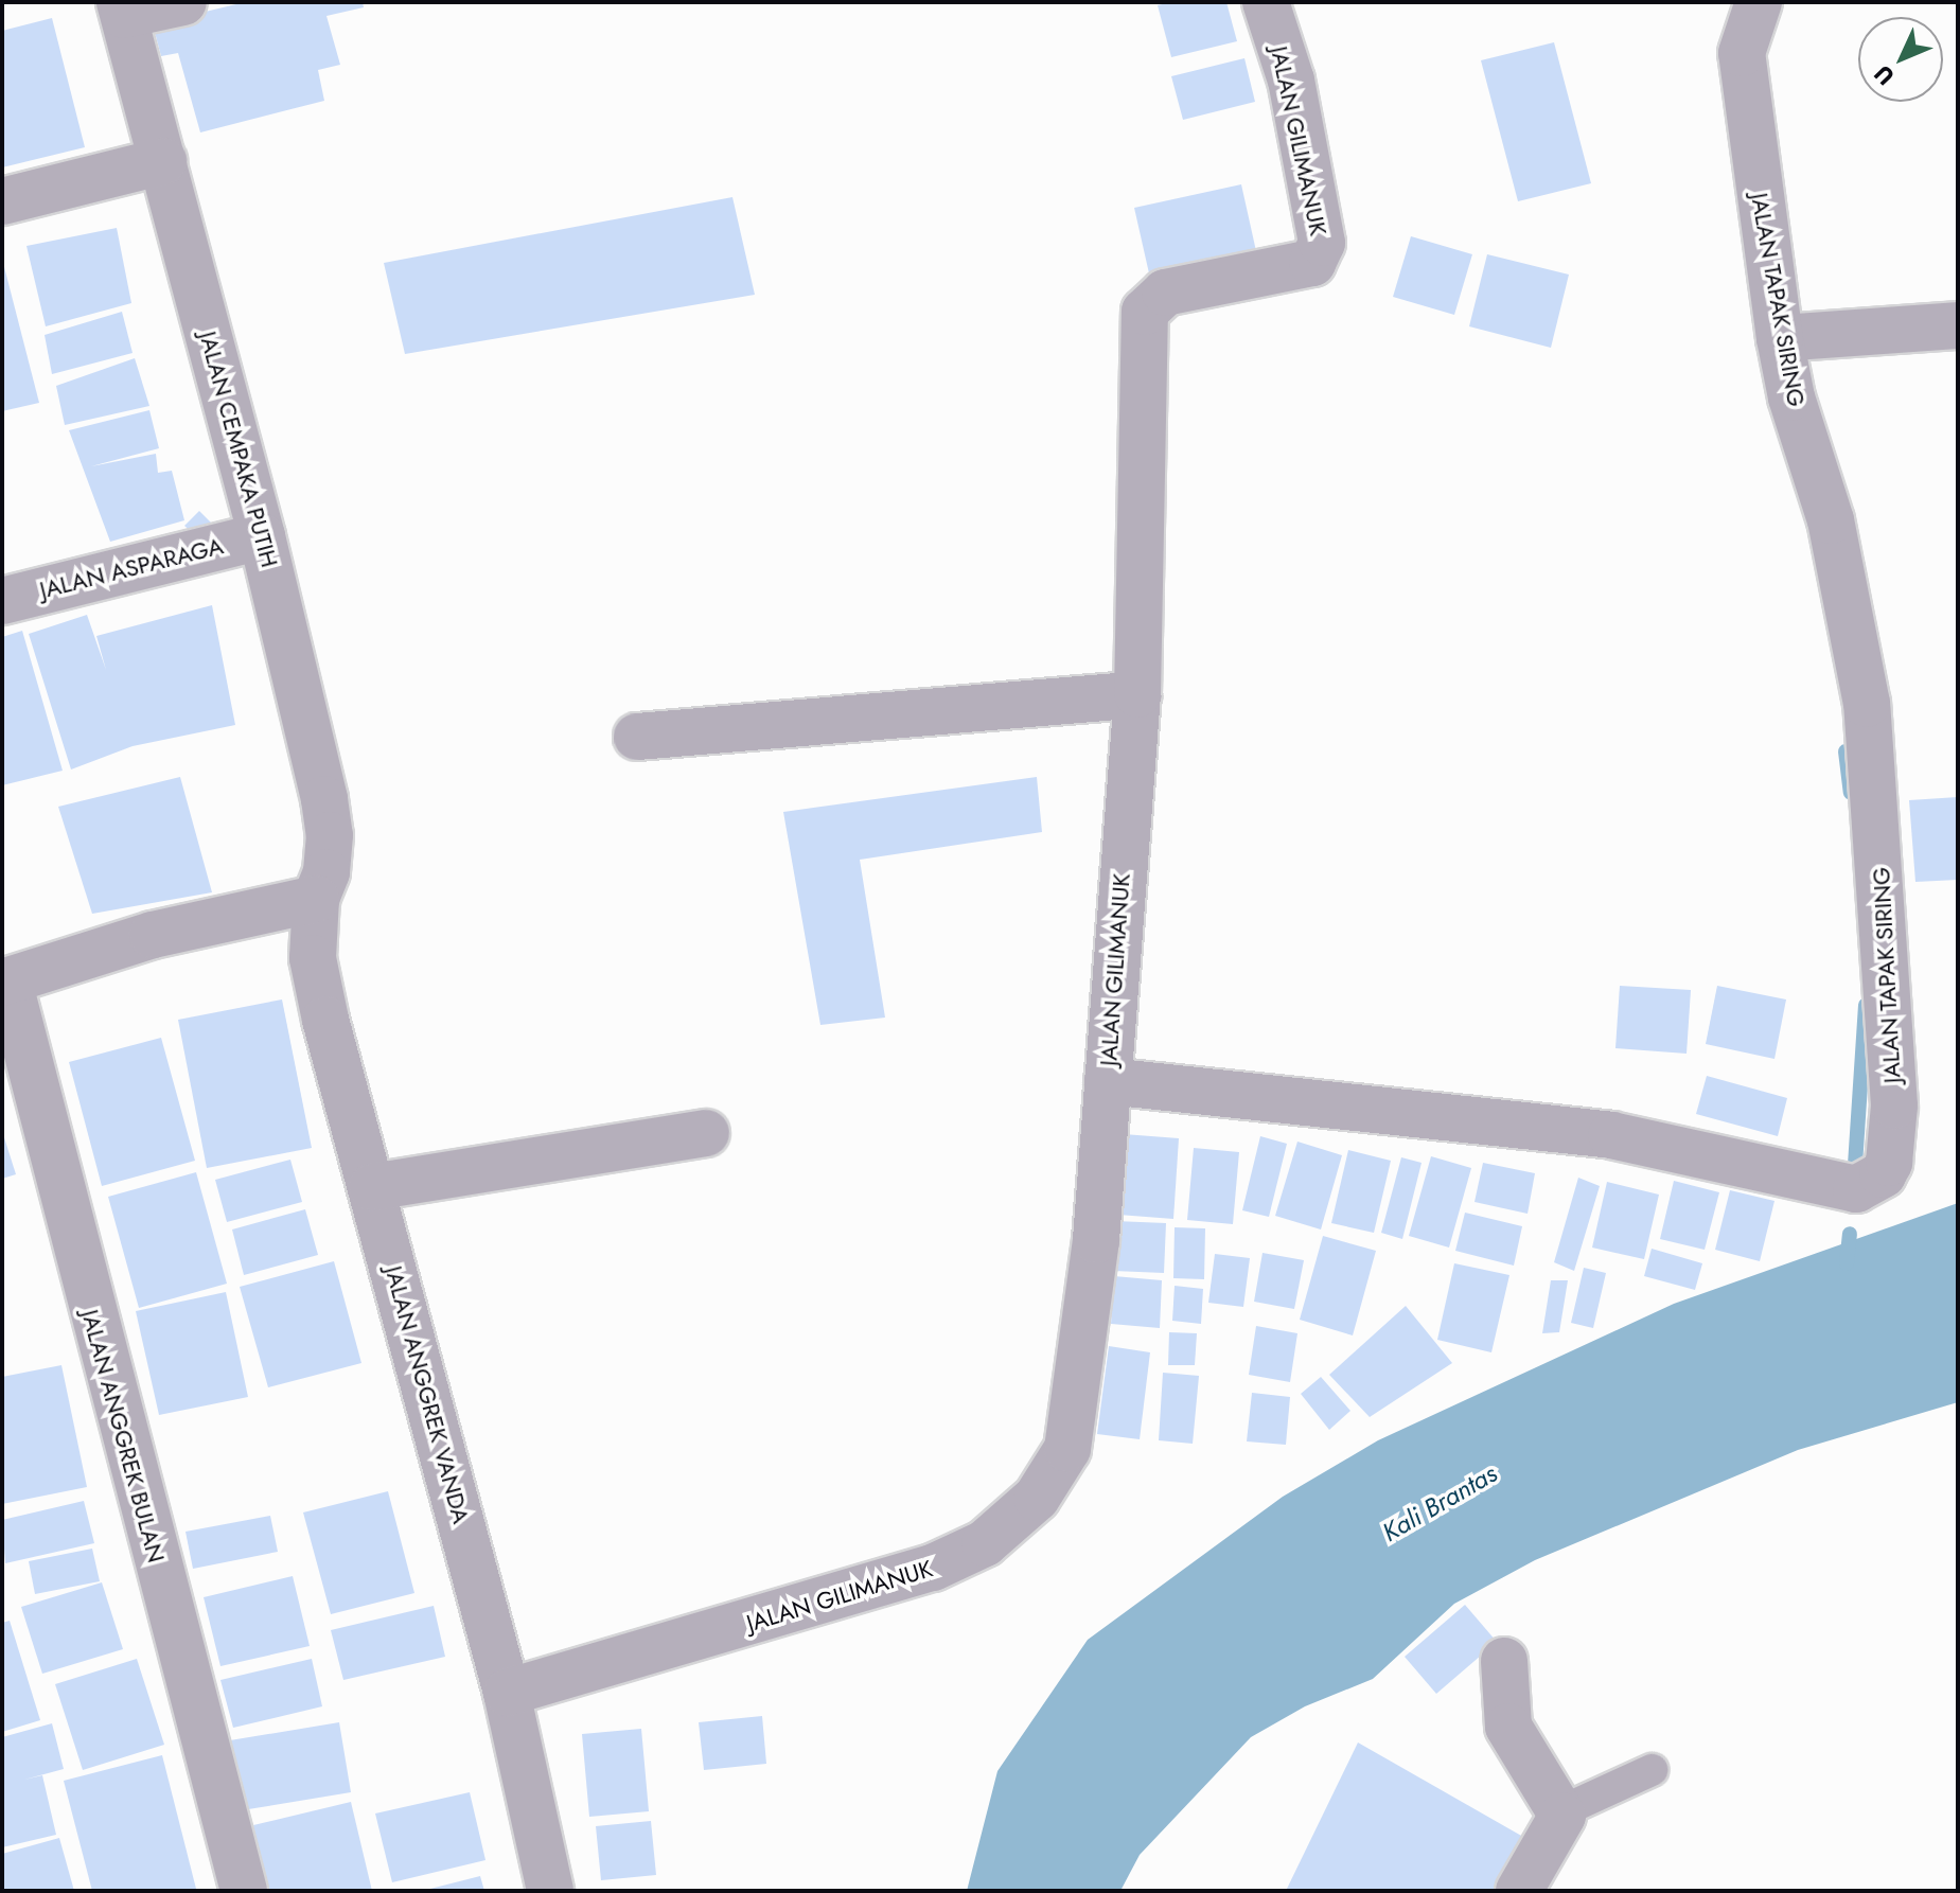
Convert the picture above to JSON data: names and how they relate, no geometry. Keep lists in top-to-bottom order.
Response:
{
  "streets": {
    "street": [
      "JALAN GILIMANUK",
      "JALAN TAPAK SIRING",
      "JALAN CEMPAKA PUTIH",
      "JALAN ASPARAGA",
      "JALAN ANGGREK VANDA",
      "JALAN ANGGREK BULAN"
    ]
  },
  "crossings": [
    ["JALAN GILIMANUK", "JALAN TAPAK SIRING"],
    ["JALAN GILIMANUK", "JALAN ANGGREK VANDA"],
    ["JALAN CEMPAKA PUTIH", "JALAN ASPARAGA"],
    ["JALAN CEMPAKA PUTIH", "JALAN ANGGREK VANDA"]
  ],
  "water": ["Kali Brantas"],
  "north": "bottom left"
}
